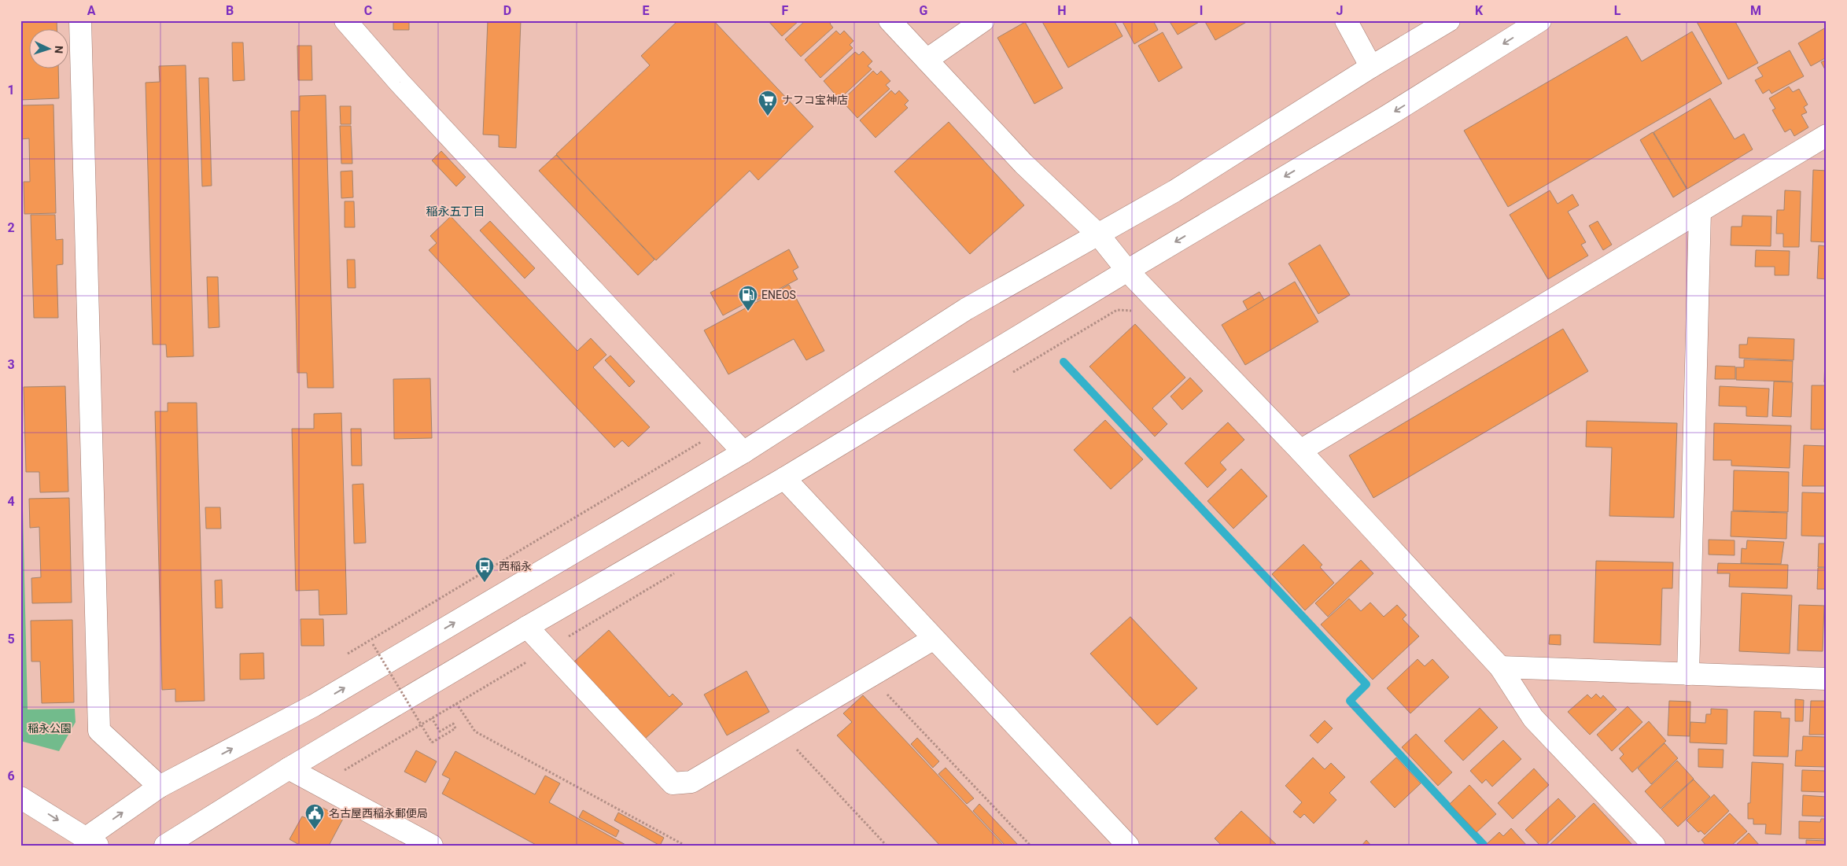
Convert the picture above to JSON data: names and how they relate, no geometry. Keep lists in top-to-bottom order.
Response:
{
  "districts": ["稲永五丁目"],
  "parks": ["稲永公園"],
  "places": {
    "supermarket": ["ナフコ宝神店"],
    "fuel station": ["ENEOS"],
    "bus stop": ["西稲永"],
    "public building": ["名古屋西稲永郵便局"]
  },
  "north": "right",
  "grid": {
    "columns": [
      "A",
      "B",
      "C",
      "D",
      "E",
      "F",
      "G",
      "H",
      "I",
      "J",
      "K",
      "L",
      "M"
    ],
    "rows": [
      "1",
      "2",
      "3",
      "4",
      "5",
      "6"
    ]
  }
}
